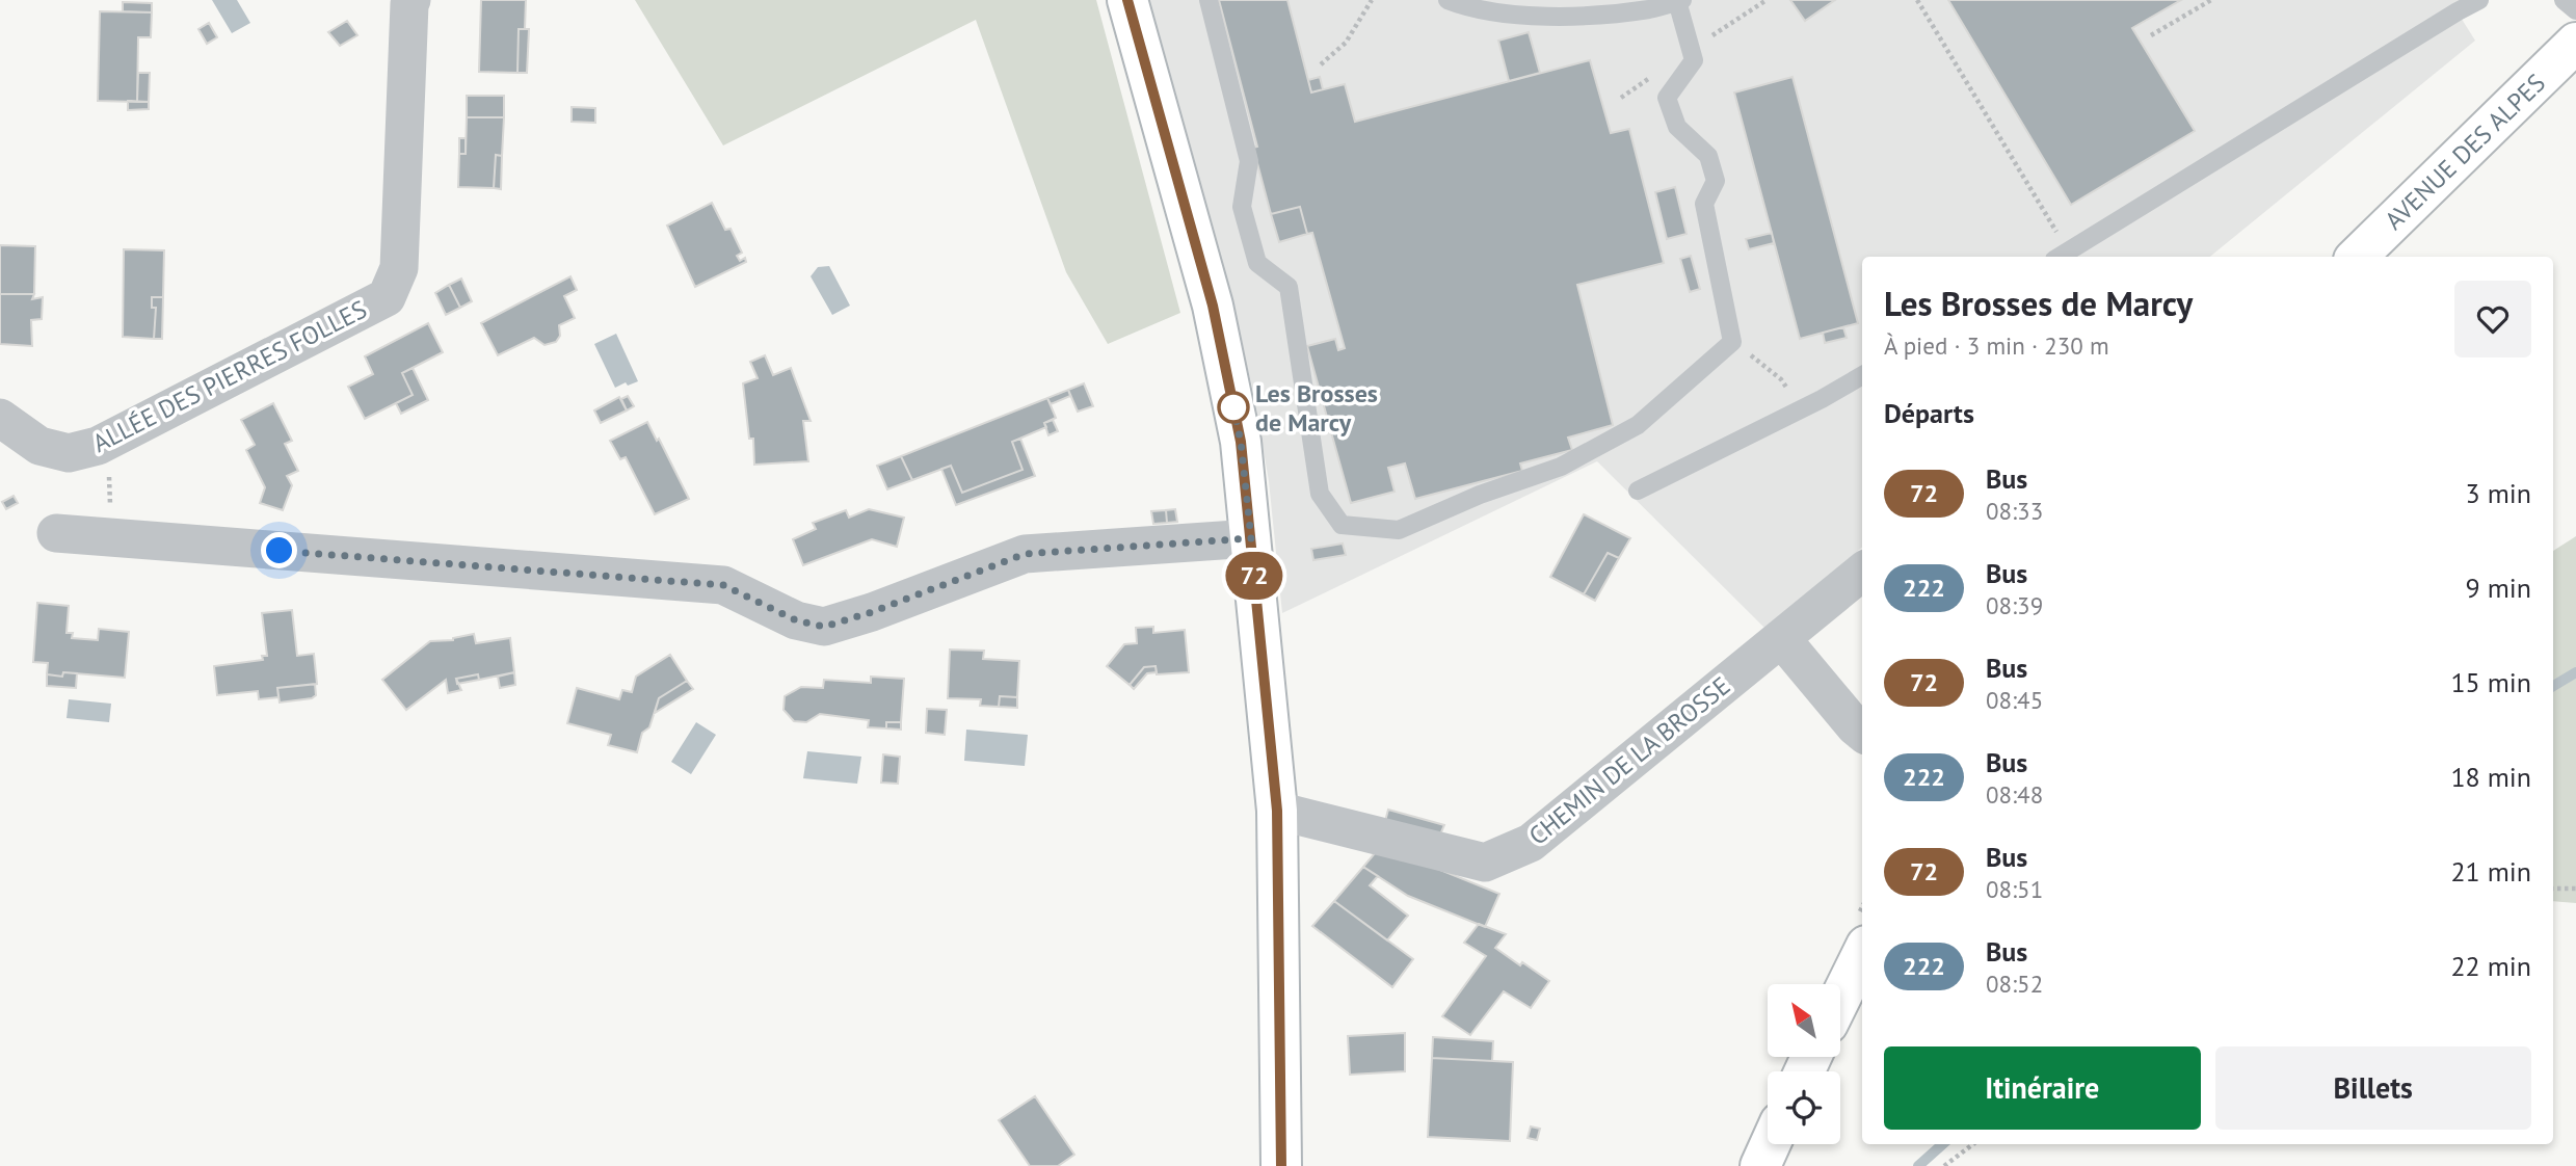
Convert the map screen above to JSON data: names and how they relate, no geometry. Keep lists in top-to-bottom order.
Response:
{
  "streets": {
    "main road": ["AVENUE DES ALPES"],
    "street": ["ALLÉE DES PIERRES FOLLES", "CHEMIN DE LA BROSSE"]
  },
  "places": ["Les Brosses de Marcy"],
  "lines": ["bus line 72"],
  "north": "top left",
  "page": {
    "on_map": "72",
    "heading": [
      ["Les Brosses de Marcy", "À pied · 3 min · 230 m"],
      "Départs"
    ],
    "list": [
      {
        "mark": "72",
        "name": "Bus",
        "note": "08:33",
        "value": "3 min"
      },
      {
        "mark": "222",
        "name": "Bus",
        "note": "08:39",
        "value": "9 min"
      },
      {
        "mark": "72",
        "name": "Bus",
        "note": "08:45",
        "value": "15 min"
      },
      {
        "mark": "222",
        "name": "Bus",
        "note": "08:48",
        "value": "18 min"
      },
      {
        "mark": "72",
        "name": "Bus",
        "note": "08:51",
        "value": "21 min"
      },
      {
        "mark": "222",
        "name": "Bus",
        "note": "08:52",
        "value": "22 min"
      }
    ],
    "buttons": ["Itinéraire", "Billets"]
  }
}
